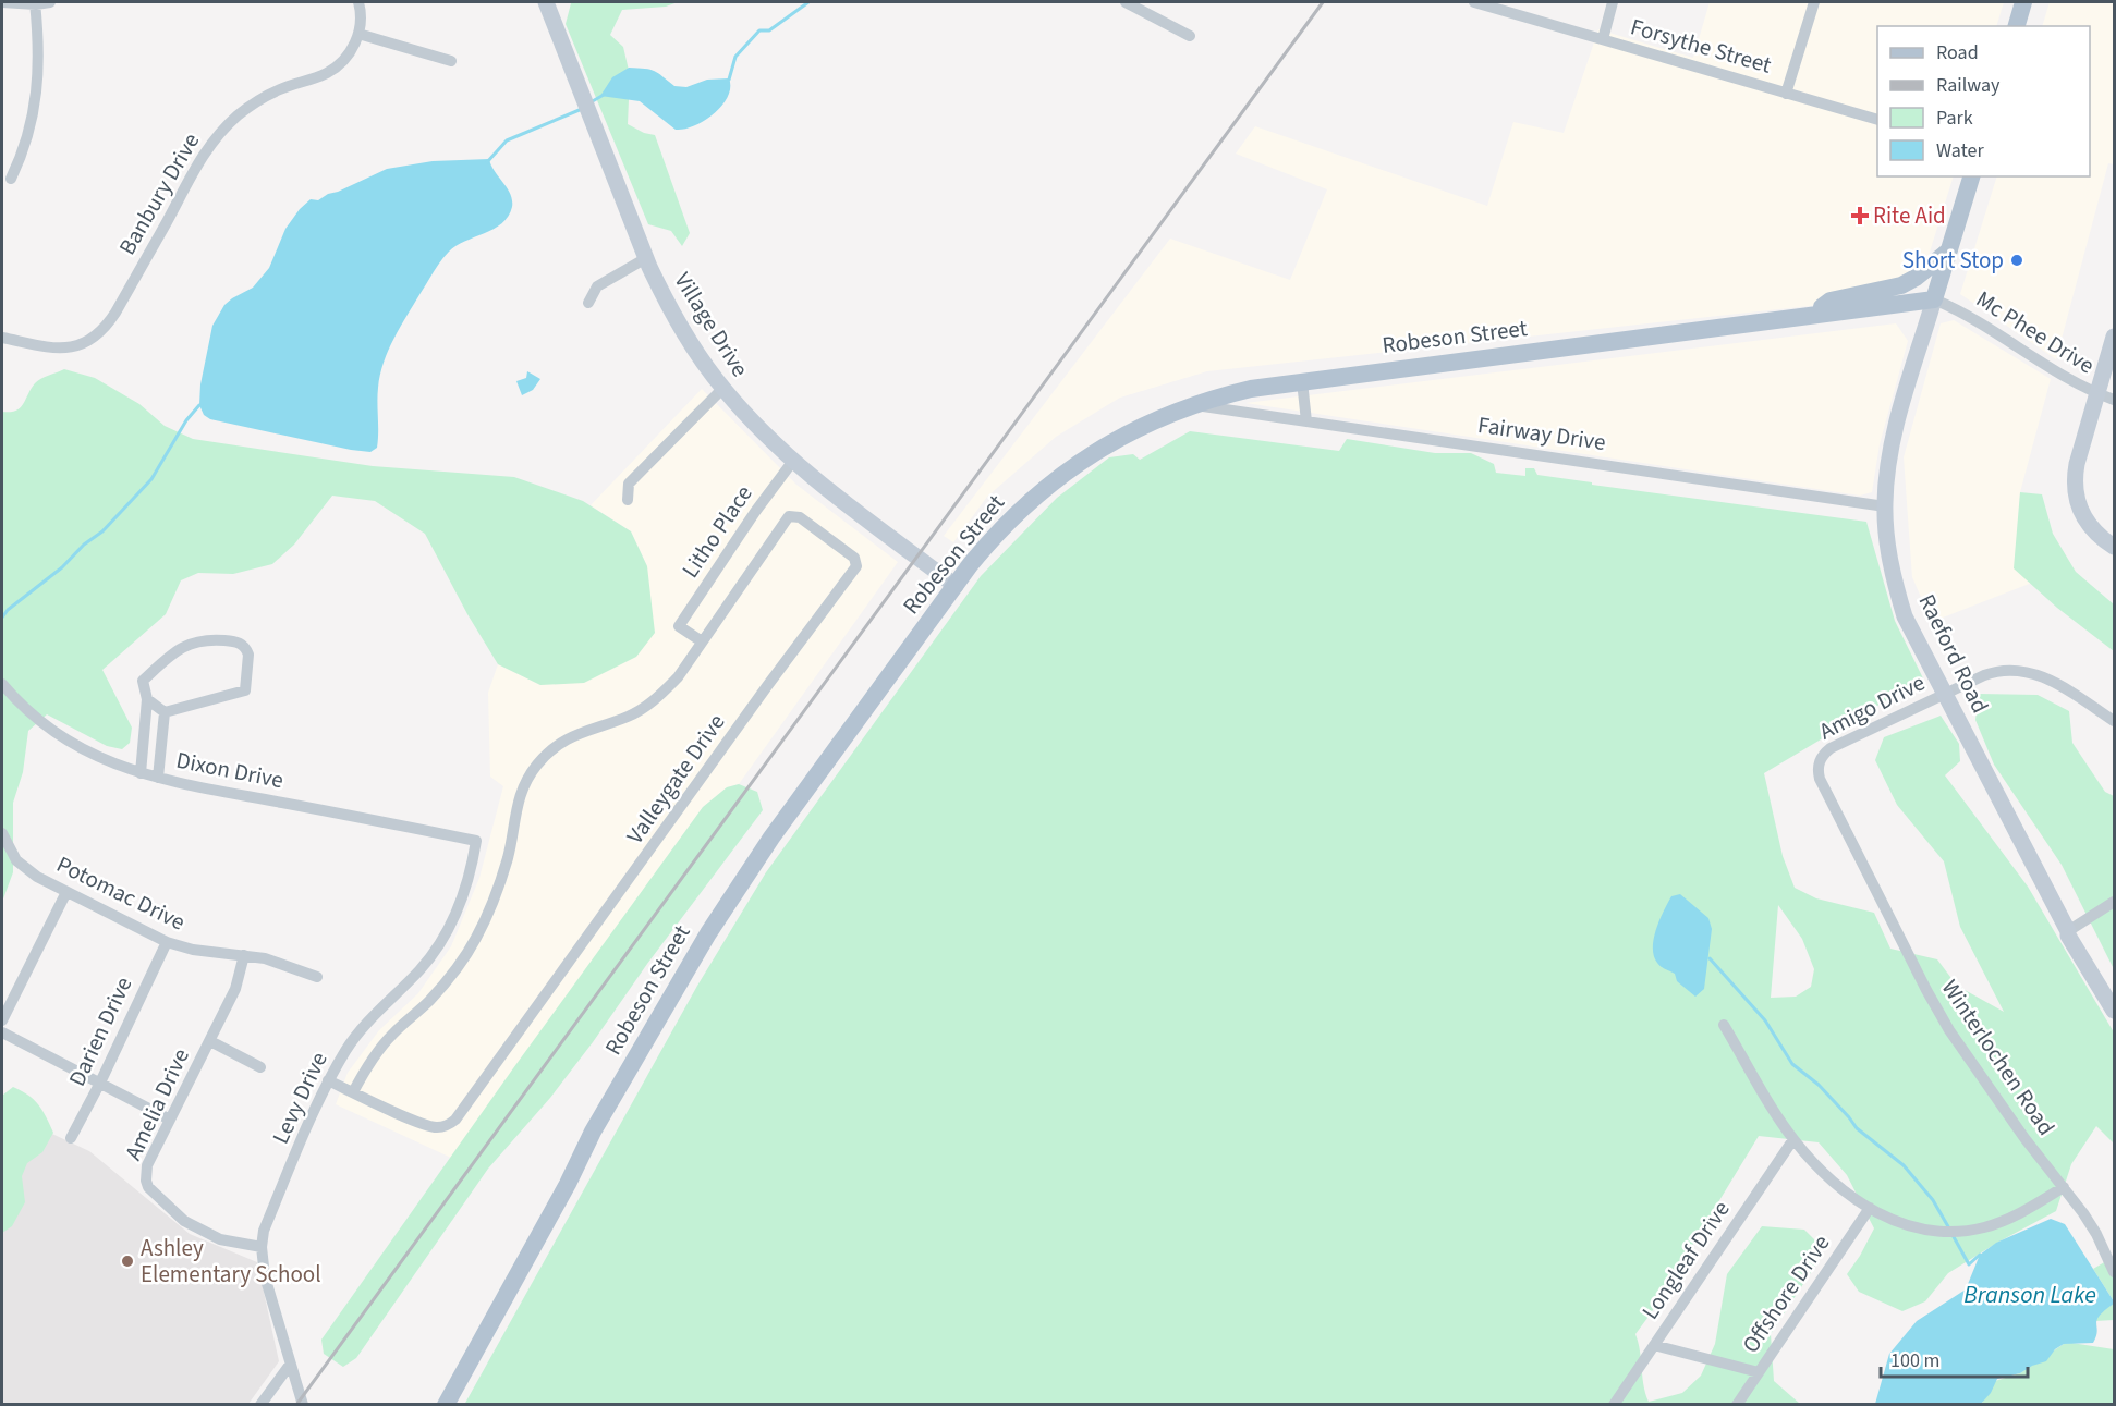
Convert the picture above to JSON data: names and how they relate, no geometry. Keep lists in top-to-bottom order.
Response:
{
  "streets": {
    "main road": ["Village Drive", "Robeson Street", "Raeford Road"],
    "street": [
      "Forsythe Street",
      "Banbury Drive",
      "Mc Phee Drive",
      "Fairway Drive",
      "Litho Place",
      "Amigo Drive",
      "Dixon Drive",
      "Valleygate Drive",
      "Potomac Drive",
      "Darien Drive",
      "Winterlochen Road",
      "Levy Drive",
      "Amelia Drive",
      "Longleaf Drive",
      "Offshore Drive"
    ]
  },
  "crossings": [
    ["Village Drive", "Robeson Street"],
    ["Village Drive", "Litho Place"],
    ["Mc Phee Drive", "Robeson Street"],
    ["Mc Phee Drive", "Raeford Road"],
    ["Robeson Street", "Fairway Drive"],
    ["Robeson Street", "Raeford Road"],
    ["Fairway Drive", "Raeford Road"],
    ["Litho Place", "Valleygate Drive"],
    ["Raeford Road", "Amigo Drive"],
    ["Amigo Drive", "Winterlochen Road"],
    ["Dixon Drive", "Levy Drive"],
    ["Valleygate Drive", "Levy Drive"],
    ["Potomac Drive", "Darien Drive"],
    ["Potomac Drive", "Amelia Drive"],
    ["Levy Drive", "Amelia Drive"]
  ],
  "water": ["Branson Lake"],
  "places": {
    "health": ["Rite Aid"],
    "other": ["Short Stop", "Ashley Elementary School"]
  },
  "legend": [
    "Road",
    "Railway",
    "Park",
    "Water"
  ],
  "scale_bar": "100 m"
}
